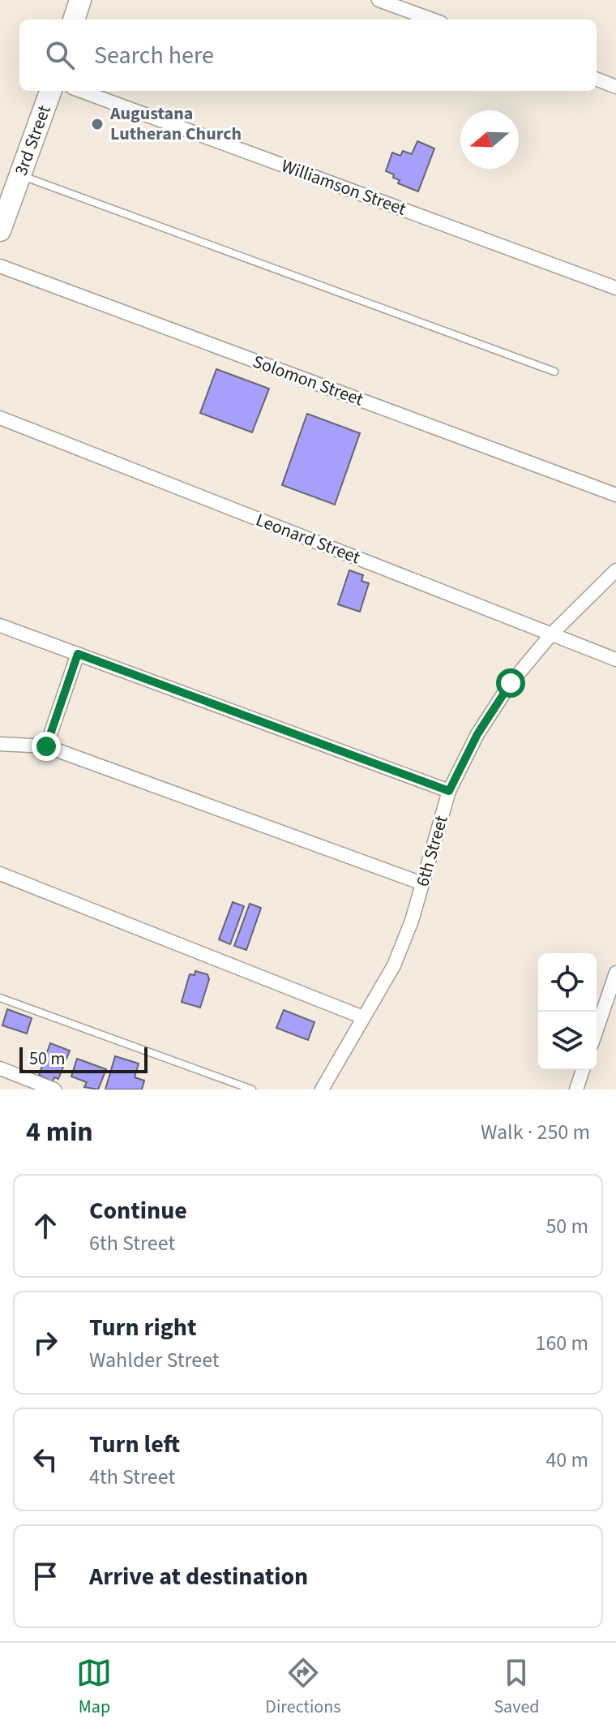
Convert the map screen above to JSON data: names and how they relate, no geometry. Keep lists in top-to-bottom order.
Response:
{
  "streets": {
    "main road": ["3rd Street"],
    "street": [
      "Williamson Street",
      "Solomon Street",
      "Leonard Street",
      "6th Street"
    ]
  },
  "crossings": [
    ["Leonard Street", "6th Street"]
  ],
  "places": ["Augustana Lutheran Church"],
  "scale_bar": "50 m",
  "north": "left",
  "page": {
    "search": "Search here",
    "scale": "50 m",
    "heading": ["4 min", "Walk · 250 m"],
    "list": [
      ["Continue", "6th Street", "50 m"],
      ["Turn right", "Wahlder Street", "160 m"],
      ["Turn left", "4th Street", "40 m"],
      "Arrive at destination"
    ],
    "nav": ["Map", "Directions", "Saved"]
  }
}
